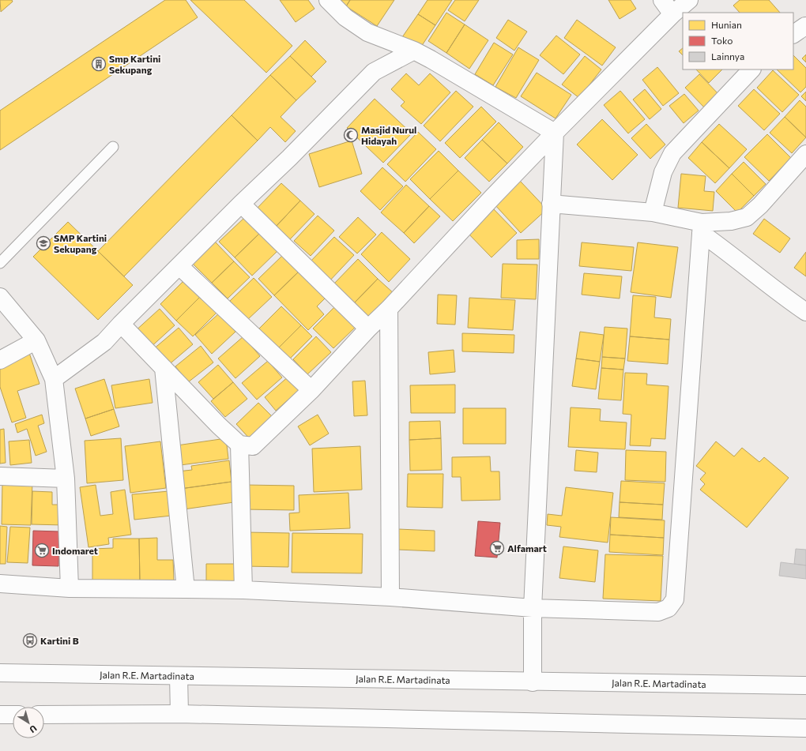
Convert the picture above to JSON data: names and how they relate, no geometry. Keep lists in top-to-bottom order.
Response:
{
  "streets": {
    "main road": ["Jalan R.E. Martadinata"]
  },
  "places": {
    "building": ["Smp Kartini Sekupang"],
    "mosque": ["Masjid Nurul Hidayah"],
    "school or university": ["SMP Kartini Sekupang"],
    "supermarket": ["Alfamart", "Indomaret"],
    "bus stop": ["Kartini B"]
  },
  "legend": ["Hunian", "Toko", "Lainnya"],
  "north": "bottom right"
}
